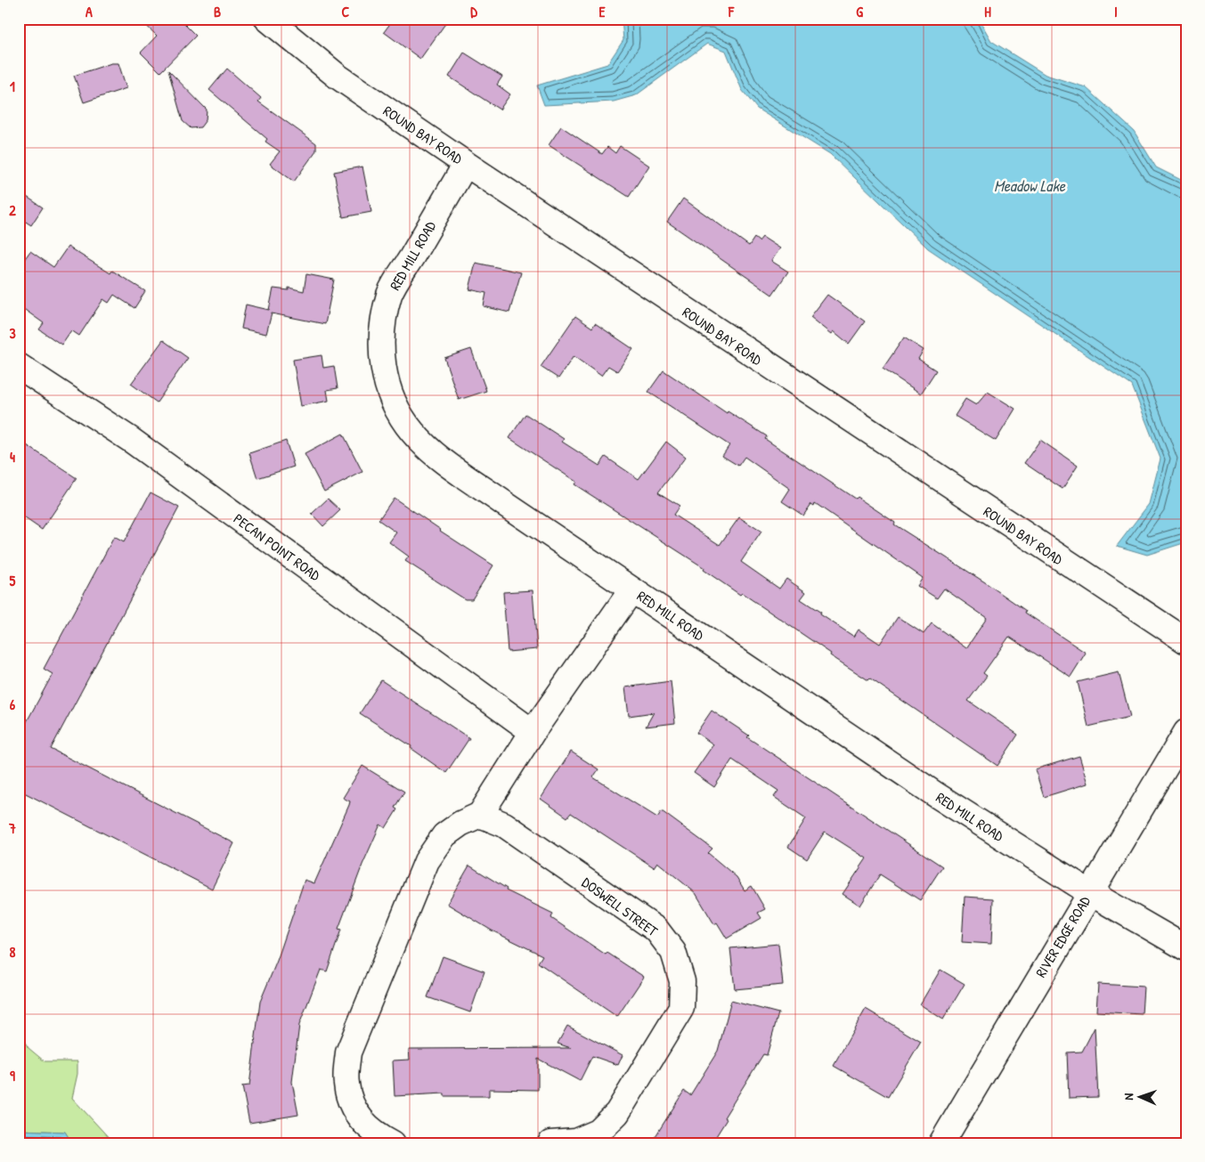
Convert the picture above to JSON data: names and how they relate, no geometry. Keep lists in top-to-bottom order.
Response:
{
  "streets": {
    "street": [
      "ROUND BAY ROAD",
      "RED MILL ROAD",
      "PECAN POINT ROAD",
      "DOSWELL STREET",
      "RIVER EDGE ROAD"
    ]
  },
  "crossings": [
    ["ROUND BAY ROAD", "RED MILL ROAD"],
    ["RED MILL ROAD", "RIVER EDGE ROAD"]
  ],
  "water": ["Meadow Lake"],
  "north": "left",
  "grid": {
    "columns": [
      "A",
      "B",
      "C",
      "D",
      "E",
      "F",
      "G",
      "H",
      "I"
    ],
    "rows": [
      "1",
      "2",
      "3",
      "4",
      "5",
      "6",
      "7",
      "8",
      "9"
    ]
  }
}
